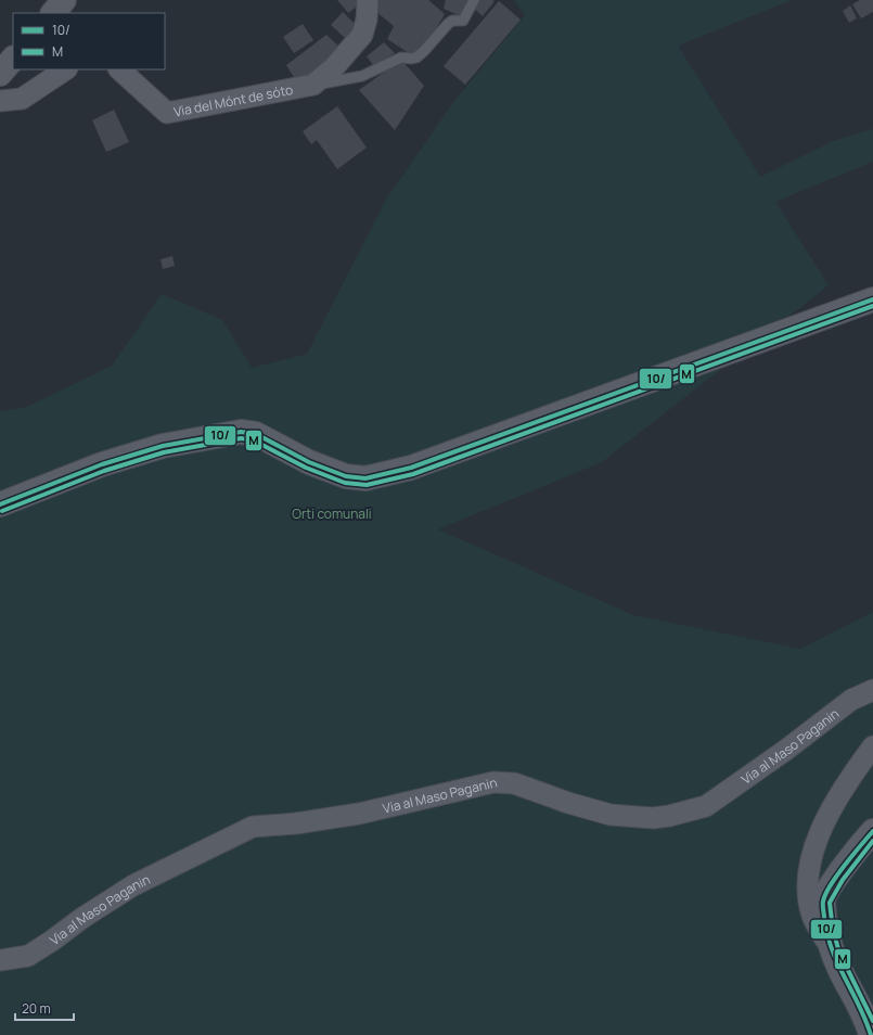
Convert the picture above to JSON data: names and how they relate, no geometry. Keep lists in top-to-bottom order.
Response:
{
  "streets": {
    "street": ["Via del Mónt de sóto", "Via al Maso Paganin"]
  },
  "parks": ["Orti comunali"],
  "lines": ["transit line 10/", "transit line M"],
  "legend": ["10/", "M"],
  "scale_bar": "20 m"
}
